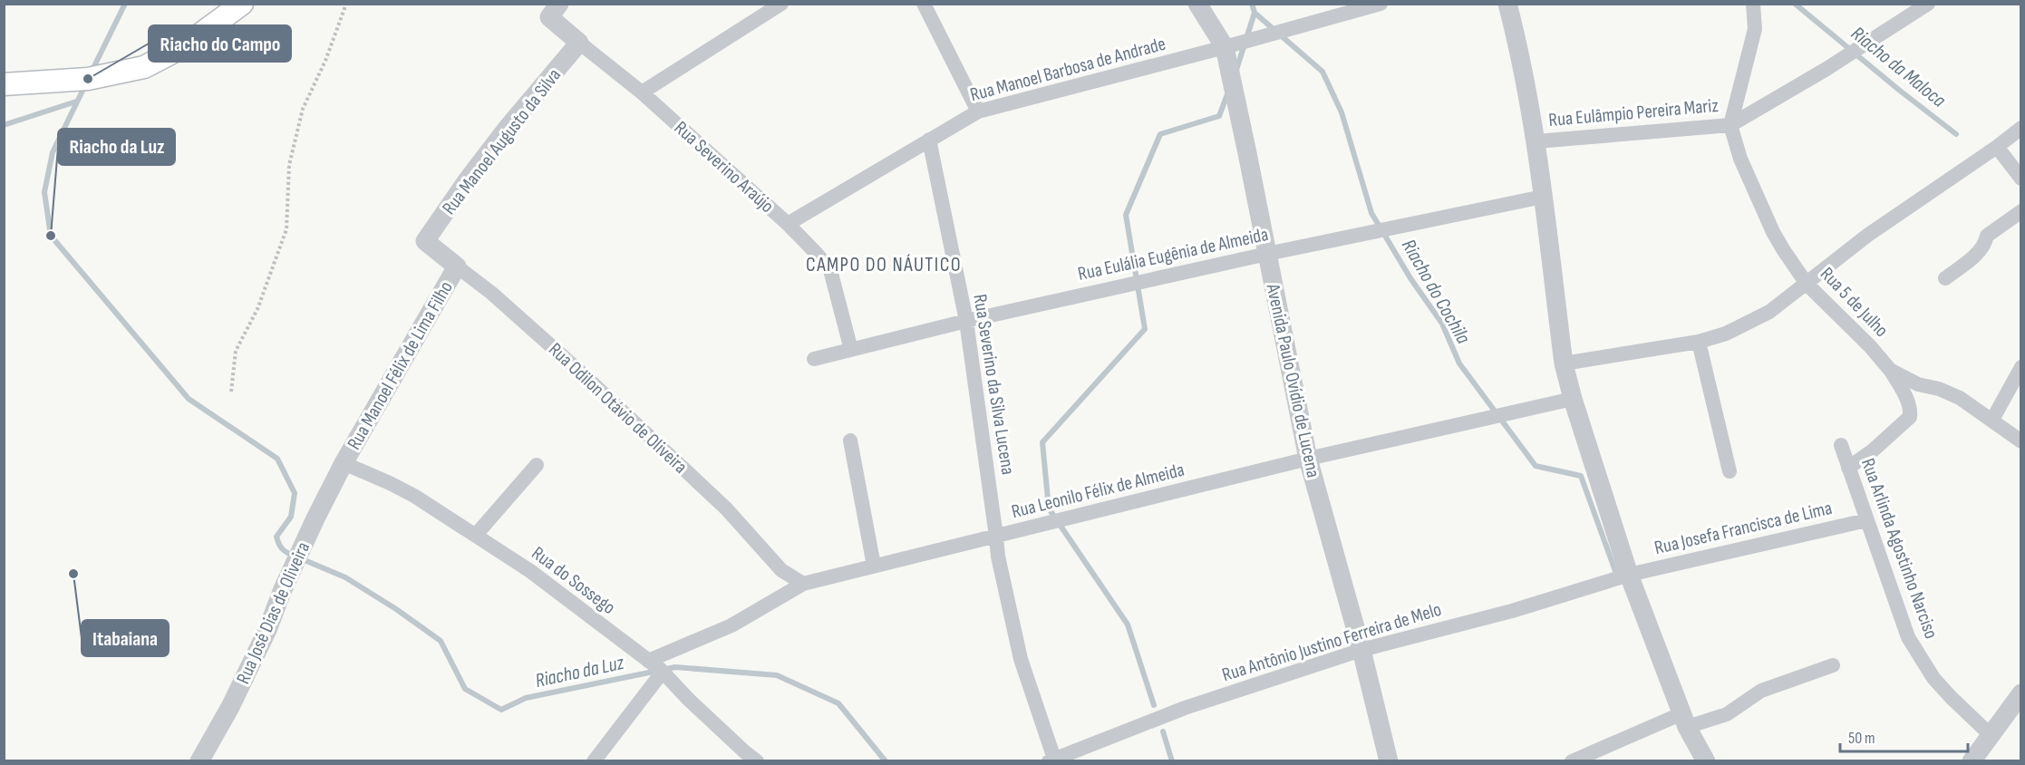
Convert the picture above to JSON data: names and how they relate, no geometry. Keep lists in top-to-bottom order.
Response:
{
  "streets": {
    "street": [
      "Rua Manoel Barbosa de Andrade",
      "Rua Eulâmpio Pereira Mariz",
      "Rua Manoel Augusto da Silva",
      "Rua Severino Araújo",
      "Rua Eulália Eugênia de Almeida",
      "Rua 5 de Julho",
      "Rua Manoel Félix de Lima Filho",
      "Avenida Paulo Ovídio de Lucena",
      "Rua Severino da Silva Lucena",
      "Rua Odilon Otávio de Oliveira",
      "Rua Leonilo Félix de Almeida",
      "Rua Josefa Francisca de Lima",
      "Rua Arlinda Agostinho Narciso",
      "Rua do Sossego",
      "Rua José Dias de Oliveira",
      "Rua Antônio Justino Ferreira de Melo"
    ]
  },
  "crossings": [
    ["Rua Manoel Barbosa de Andrade", "Rua Severino Araújo"],
    ["Rua Manoel Barbosa de Andrade", "Avenida Paulo Ovídio de Lucena"],
    ["Rua Manoel Barbosa de Andrade", "Rua Severino da Silva Lucena"],
    ["Rua Eulâmpio Pereira Mariz", "Rua 5 de Julho"],
    ["Rua Manoel Augusto da Silva", "Rua Severino Araújo"],
    ["Rua Manoel Augusto da Silva", "Rua Odilon Otávio de Oliveira"],
    ["Rua Severino Araújo", "Rua Eulália Eugênia de Almeida"],
    ["Rua Eulália Eugênia de Almeida", "Avenida Paulo Ovídio de Lucena"],
    ["Rua Eulália Eugênia de Almeida", "Rua Severino da Silva Lucena"],
    ["Rua Manoel Félix de Lima Filho", "Rua Odilon Otávio de Oliveira"],
    ["Rua Manoel Félix de Lima Filho", "Rua do Sossego"],
    ["Rua Manoel Félix de Lima Filho", "Rua José Dias de Oliveira"],
    ["Avenida Paulo Ovídio de Lucena", "Rua Leonilo Félix de Almeida"],
    ["Avenida Paulo Ovídio de Lucena", "Rua Antônio Justino Ferreira de Melo"],
    ["Rua Severino da Silva Lucena", "Rua Leonilo Félix de Almeida"],
    ["Rua Severino da Silva Lucena", "Rua Antônio Justino Ferreira de Melo"],
    ["Rua Odilon Otávio de Oliveira", "Rua Leonilo Félix de Almeida"],
    ["Rua Leonilo Félix de Almeida", "Rua do Sossego"],
    ["Rua Josefa Francisca de Lima", "Rua Arlinda Agostinho Narciso"],
    ["Rua Josefa Francisca de Lima", "Rua Antônio Justino Ferreira de Melo"],
    ["Rua do Sossego", "Rua José Dias de Oliveira"]
  ],
  "districts": ["CAMPO DO NÁUTICO"],
  "water": ["Riacho da Maloca", "Riacho do Cochila", "Riacho da Luz"],
  "places": ["Riacho do Campo", "Riacho da Luz", "Itabaiana"],
  "scale_bar": "50 m"
}
